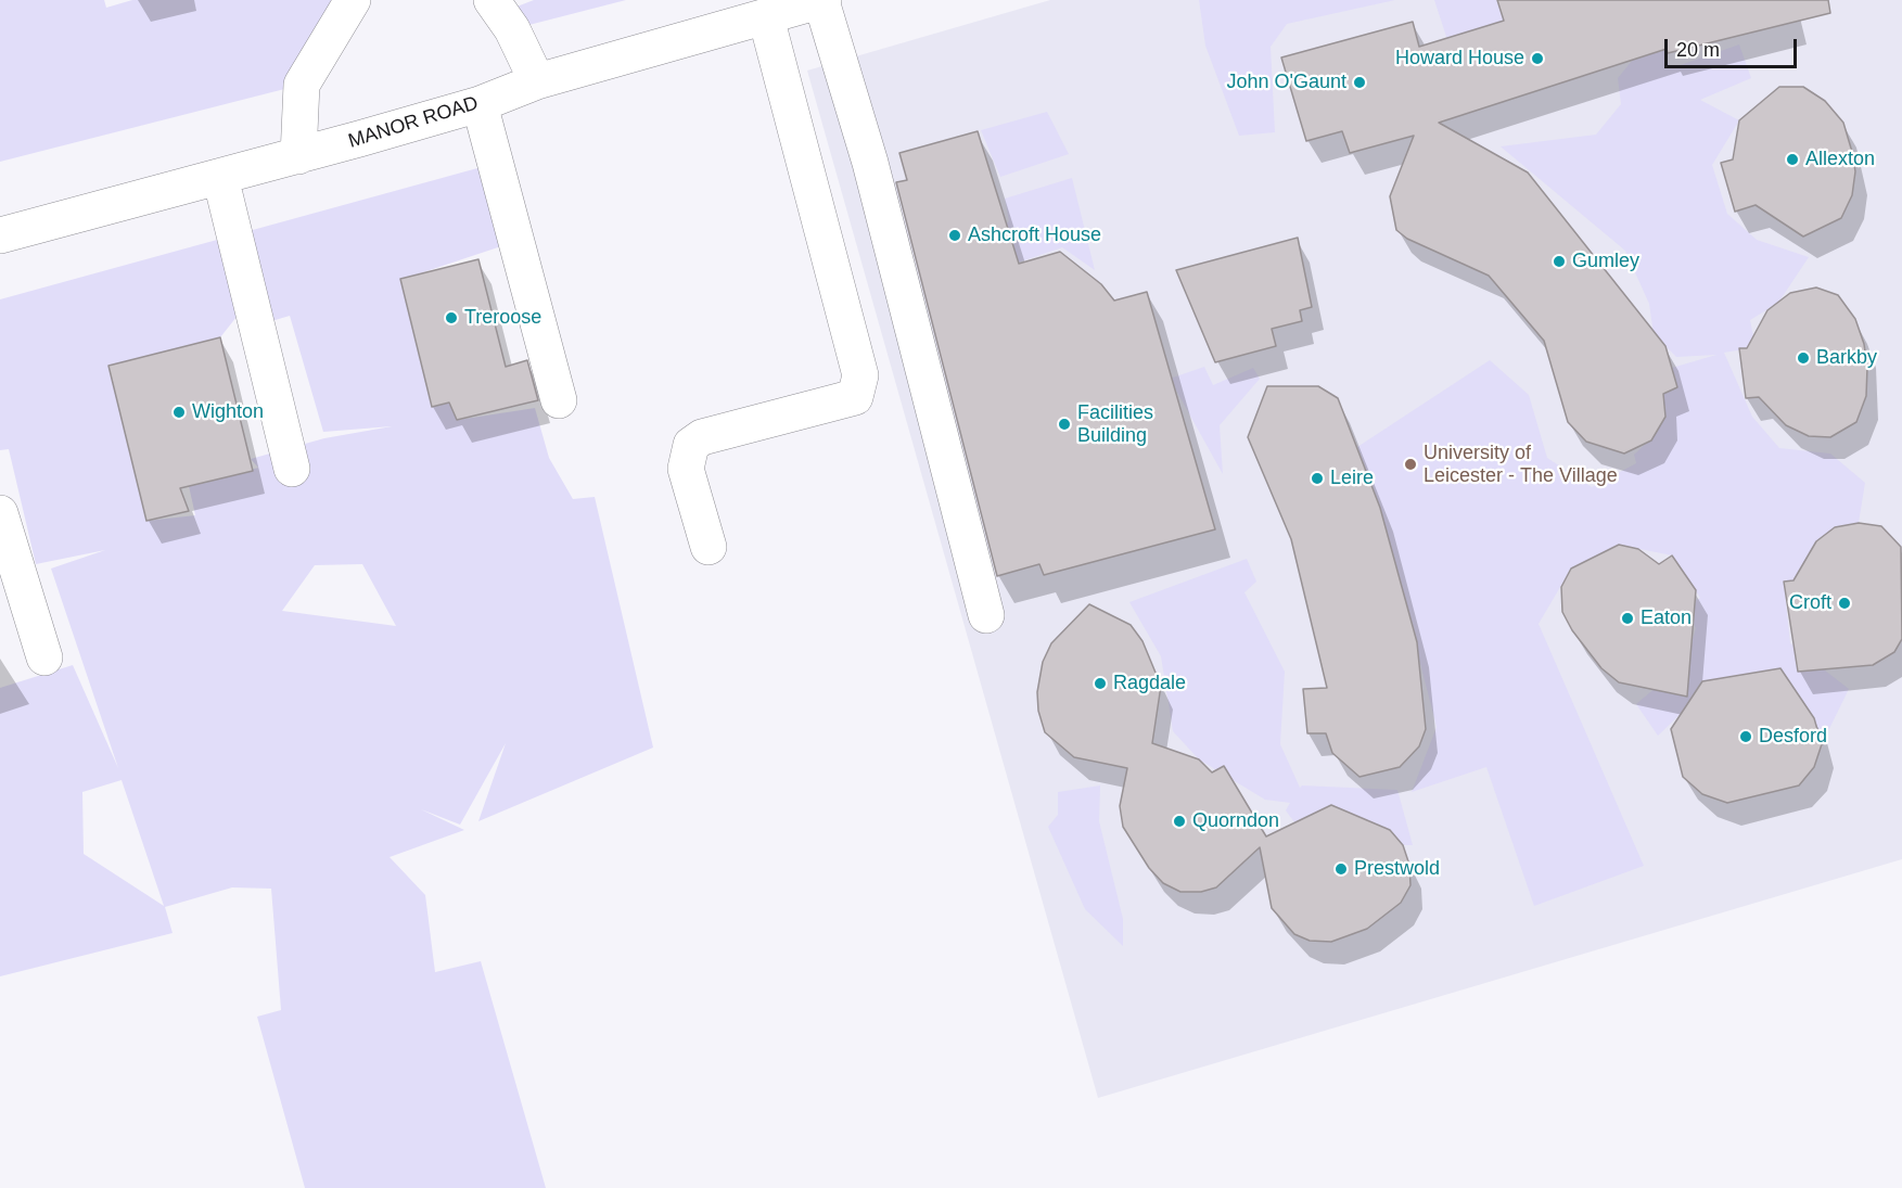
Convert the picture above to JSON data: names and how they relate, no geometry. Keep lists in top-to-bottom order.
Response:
{
  "streets": {
    "street": ["MANOR ROAD"]
  },
  "places": [
    "Howard House",
    "John O'Gaunt",
    "Allexton",
    "Ashcroft House",
    "Gumley",
    "Treroose",
    "Barkby",
    "Wighton",
    "Facilities Building",
    "University of Leicester - The Village",
    "Leire",
    "Croft",
    "Eaton",
    "Ragdale",
    "Desford",
    "Quorndon",
    "Prestwold"
  ],
  "scale_bar": "20 m"
}
